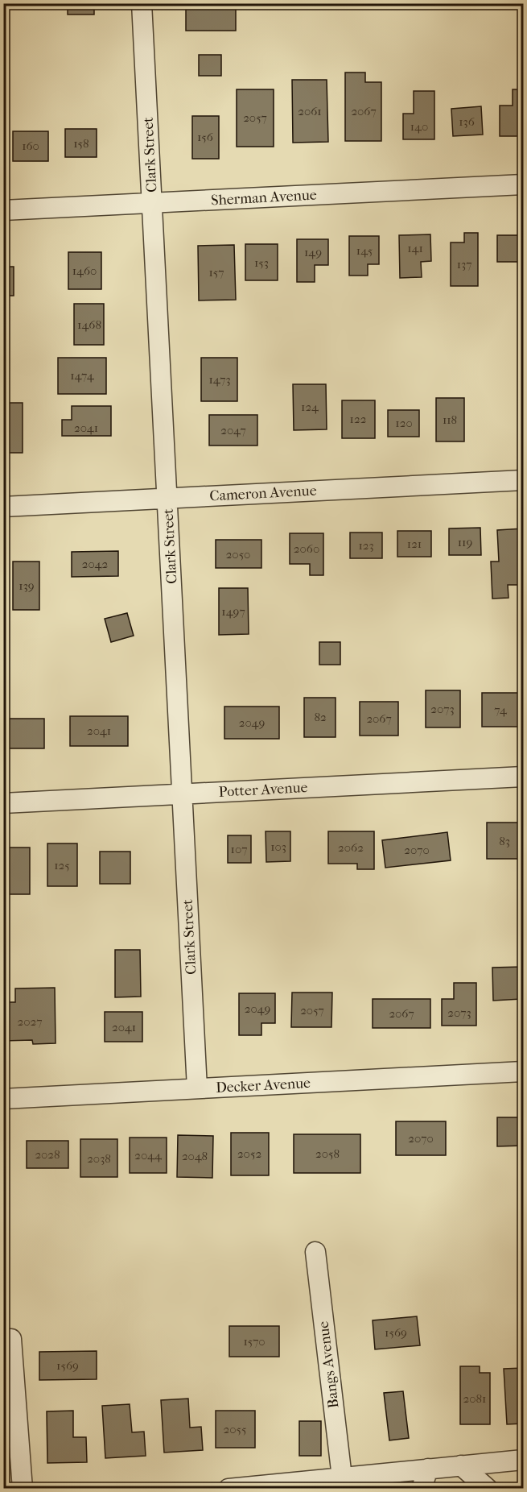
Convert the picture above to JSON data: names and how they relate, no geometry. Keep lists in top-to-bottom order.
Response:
{
  "streets": {
    "street": [
      "Clark Street",
      "Sherman Avenue",
      "Cameron Avenue",
      "Potter Avenue",
      "Decker Avenue",
      "Bangs Avenue"
    ]
  },
  "crossings": [
    ["Clark Street", "Sherman Avenue"],
    ["Clark Street", "Cameron Avenue"],
    ["Clark Street", "Potter Avenue"],
    ["Clark Street", "Decker Avenue"]
  ],
  "house_numbers": [
    "2061",
    "2067",
    "2057",
    "136",
    "140",
    "156",
    "158",
    "160",
    "141",
    "145",
    "149",
    "153",
    "137",
    "1460",
    "157",
    "1468",
    "1474",
    "1473",
    "124",
    "122",
    "118",
    "120",
    "2041",
    "2047",
    "119",
    "121",
    "123",
    "2060",
    "2050",
    "2042",
    "139",
    "1497",
    "2073",
    "74",
    "82",
    "2067",
    "2049",
    "2041",
    "83",
    "103",
    "2062",
    "107",
    "2070",
    "125",
    "2049",
    "2057",
    "2073",
    "2067",
    "2027",
    "2041",
    "2070",
    "2052",
    "2058",
    "2028",
    "2044",
    "2048",
    "2038",
    "1569",
    "1570",
    "1569",
    "2081",
    "2055"
  ]
}
